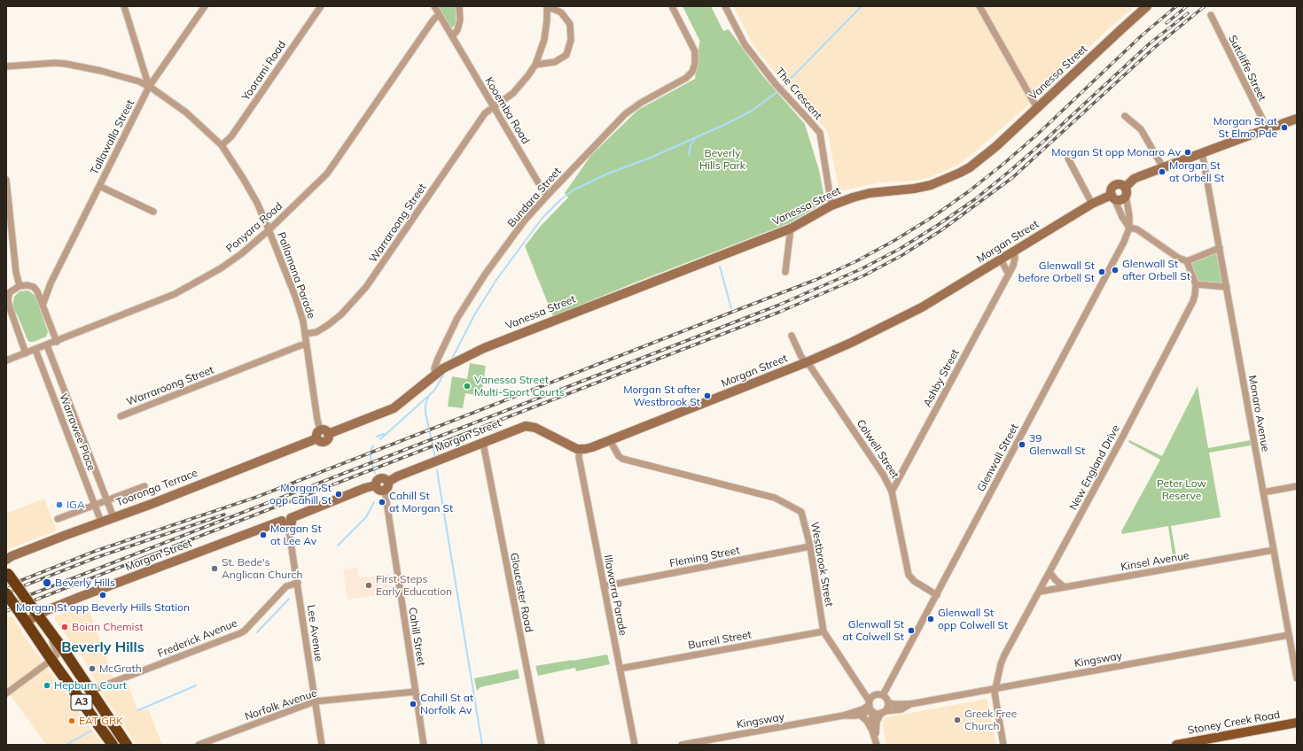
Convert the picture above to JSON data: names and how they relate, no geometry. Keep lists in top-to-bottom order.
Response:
{
  "streets": {
    "highway": ["A3"],
    "main road": ["Stoney Creek Road"],
    "street": [
      "Sutcliffe Street",
      "Yoorami Road",
      "Vanessa Street",
      "The Crescent",
      "Kooemba Road",
      "Tallawalla Street",
      "Bundara Street",
      "Warraroong Street",
      "Ponyara Road",
      "Morgan Street",
      "Pallamana Parade",
      "Ashby Street",
      "Monaro Avenue",
      "Warrawee Place",
      "Colwell Street",
      "Glenwall Street",
      "New England Drive",
      "Tooronga Terrace",
      "Fleming Street",
      "Kinsel Avenue",
      "Westbrook Street",
      "Gloucester Road",
      "Illawarra Parade",
      "Lee Avenue",
      "Cahill Street",
      "Frederick Avenue",
      "Burrell Street",
      "Kingsway",
      "Norfolk Avenue"
    ]
  },
  "crossings": [
    ["Yoorami Road", "Pallamana Parade"],
    ["Vanessa Street", "The Crescent"],
    ["Vanessa Street", "Bundara Street"],
    ["Kooemba Road", "Bundara Street"],
    ["Kooemba Road", "Warraroong Street"],
    ["Kooemba Road", "Ponyara Road"],
    ["Tallawalla Street", "Pallamana Parade"],
    ["Warraroong Street", "Pallamana Parade"],
    ["Ponyara Road", "Pallamana Parade"],
    ["Ponyara Road", "Warrawee Place"],
    ["Morgan Street", "Ashby Street"],
    ["Morgan Street", "Colwell Street"],
    ["Morgan Street", "Westbrook Street"],
    ["Morgan Street", "Gloucester Road"],
    ["Morgan Street", "Illawarra Parade"],
    ["Morgan Street", "Lee Avenue"],
    ["Morgan Street", "Cahill Street"],
    ["Morgan Street", "A3"],
    ["Pallamana Parade", "Tooronga Terrace"],
    ["Ashby Street", "Colwell Street"],
    ["Monaro Avenue", "Kinsel Avenue"],
    ["Monaro Avenue", "Kingsway"],
    ["Warrawee Place", "Tooronga Terrace"],
    ["Colwell Street", "Glenwall Street"],
    ["Glenwall Street", "Westbrook Street"],
    ["Glenwall Street", "Kingsway"],
    ["New England Drive", "Kinsel Avenue"],
    ["New England Drive", "Kingsway"],
    ["Fleming Street", "Westbrook Street"],
    ["Fleming Street", "Illawarra Parade"],
    ["Westbrook Street", "Burrell Street"],
    ["Westbrook Street", "Kingsway"],
    ["Illawarra Parade", "Burrell Street"],
    ["Lee Avenue", "Frederick Avenue"],
    ["Lee Avenue", "Norfolk Avenue"],
    ["Cahill Street", "Norfolk Avenue"],
    ["Frederick Avenue", "A3"]
  ],
  "districts": ["Beverly Hills"],
  "parks": ["Beverly Hills Park", "Peter Low Reserve"],
  "places": [
    "Morgan St at St Elmo Pde",
    "Morgan St opp Monaro Av",
    "Morgan St at Orbell St",
    "Glenwall St after Orbell St",
    "Glenwall St before Orbell St",
    "Vanessa Street Multi-Sport Courts",
    "Morgan St after Westbrook St",
    "39 Glenwall St",
    "Morgan St opp Cahill St",
    "Cahill St at Morgan St",
    "IGA",
    "Morgan St at Lee Av",
    "St. Bede's Anglican Church",
    "Beverly Hills",
    "First Steps Early Education",
    "Morgan St opp Beverly Hills Station",
    "Glenwall St opp Colwell St",
    "Boian Chemist",
    "Glenwall St at Colwell St",
    "McGrath",
    "Hepburn Court",
    "Cahill St at Norfolk Av",
    "Greek Free Church",
    "EAT GRK"
  ]
}
